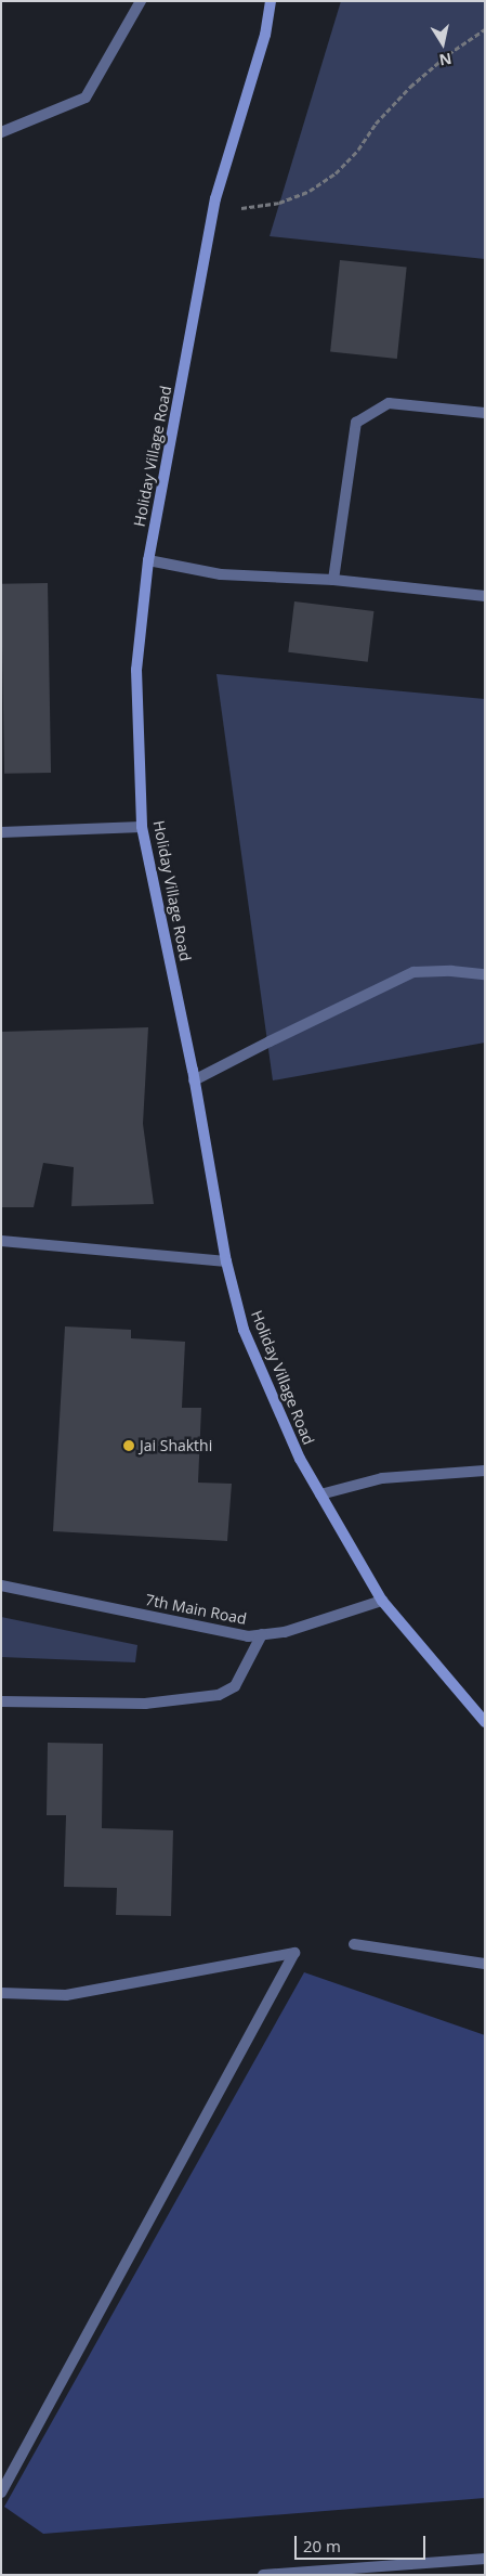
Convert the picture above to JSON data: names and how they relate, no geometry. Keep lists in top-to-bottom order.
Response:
{
  "streets": {
    "street": ["Holiday Village Road", "7th Main Road"]
  },
  "crossings": [
    ["Holiday Village Road", "7th Main Road"]
  ],
  "places": ["Jai Shakthi"],
  "scale_bar": "20 m",
  "north": "bottom"
}
